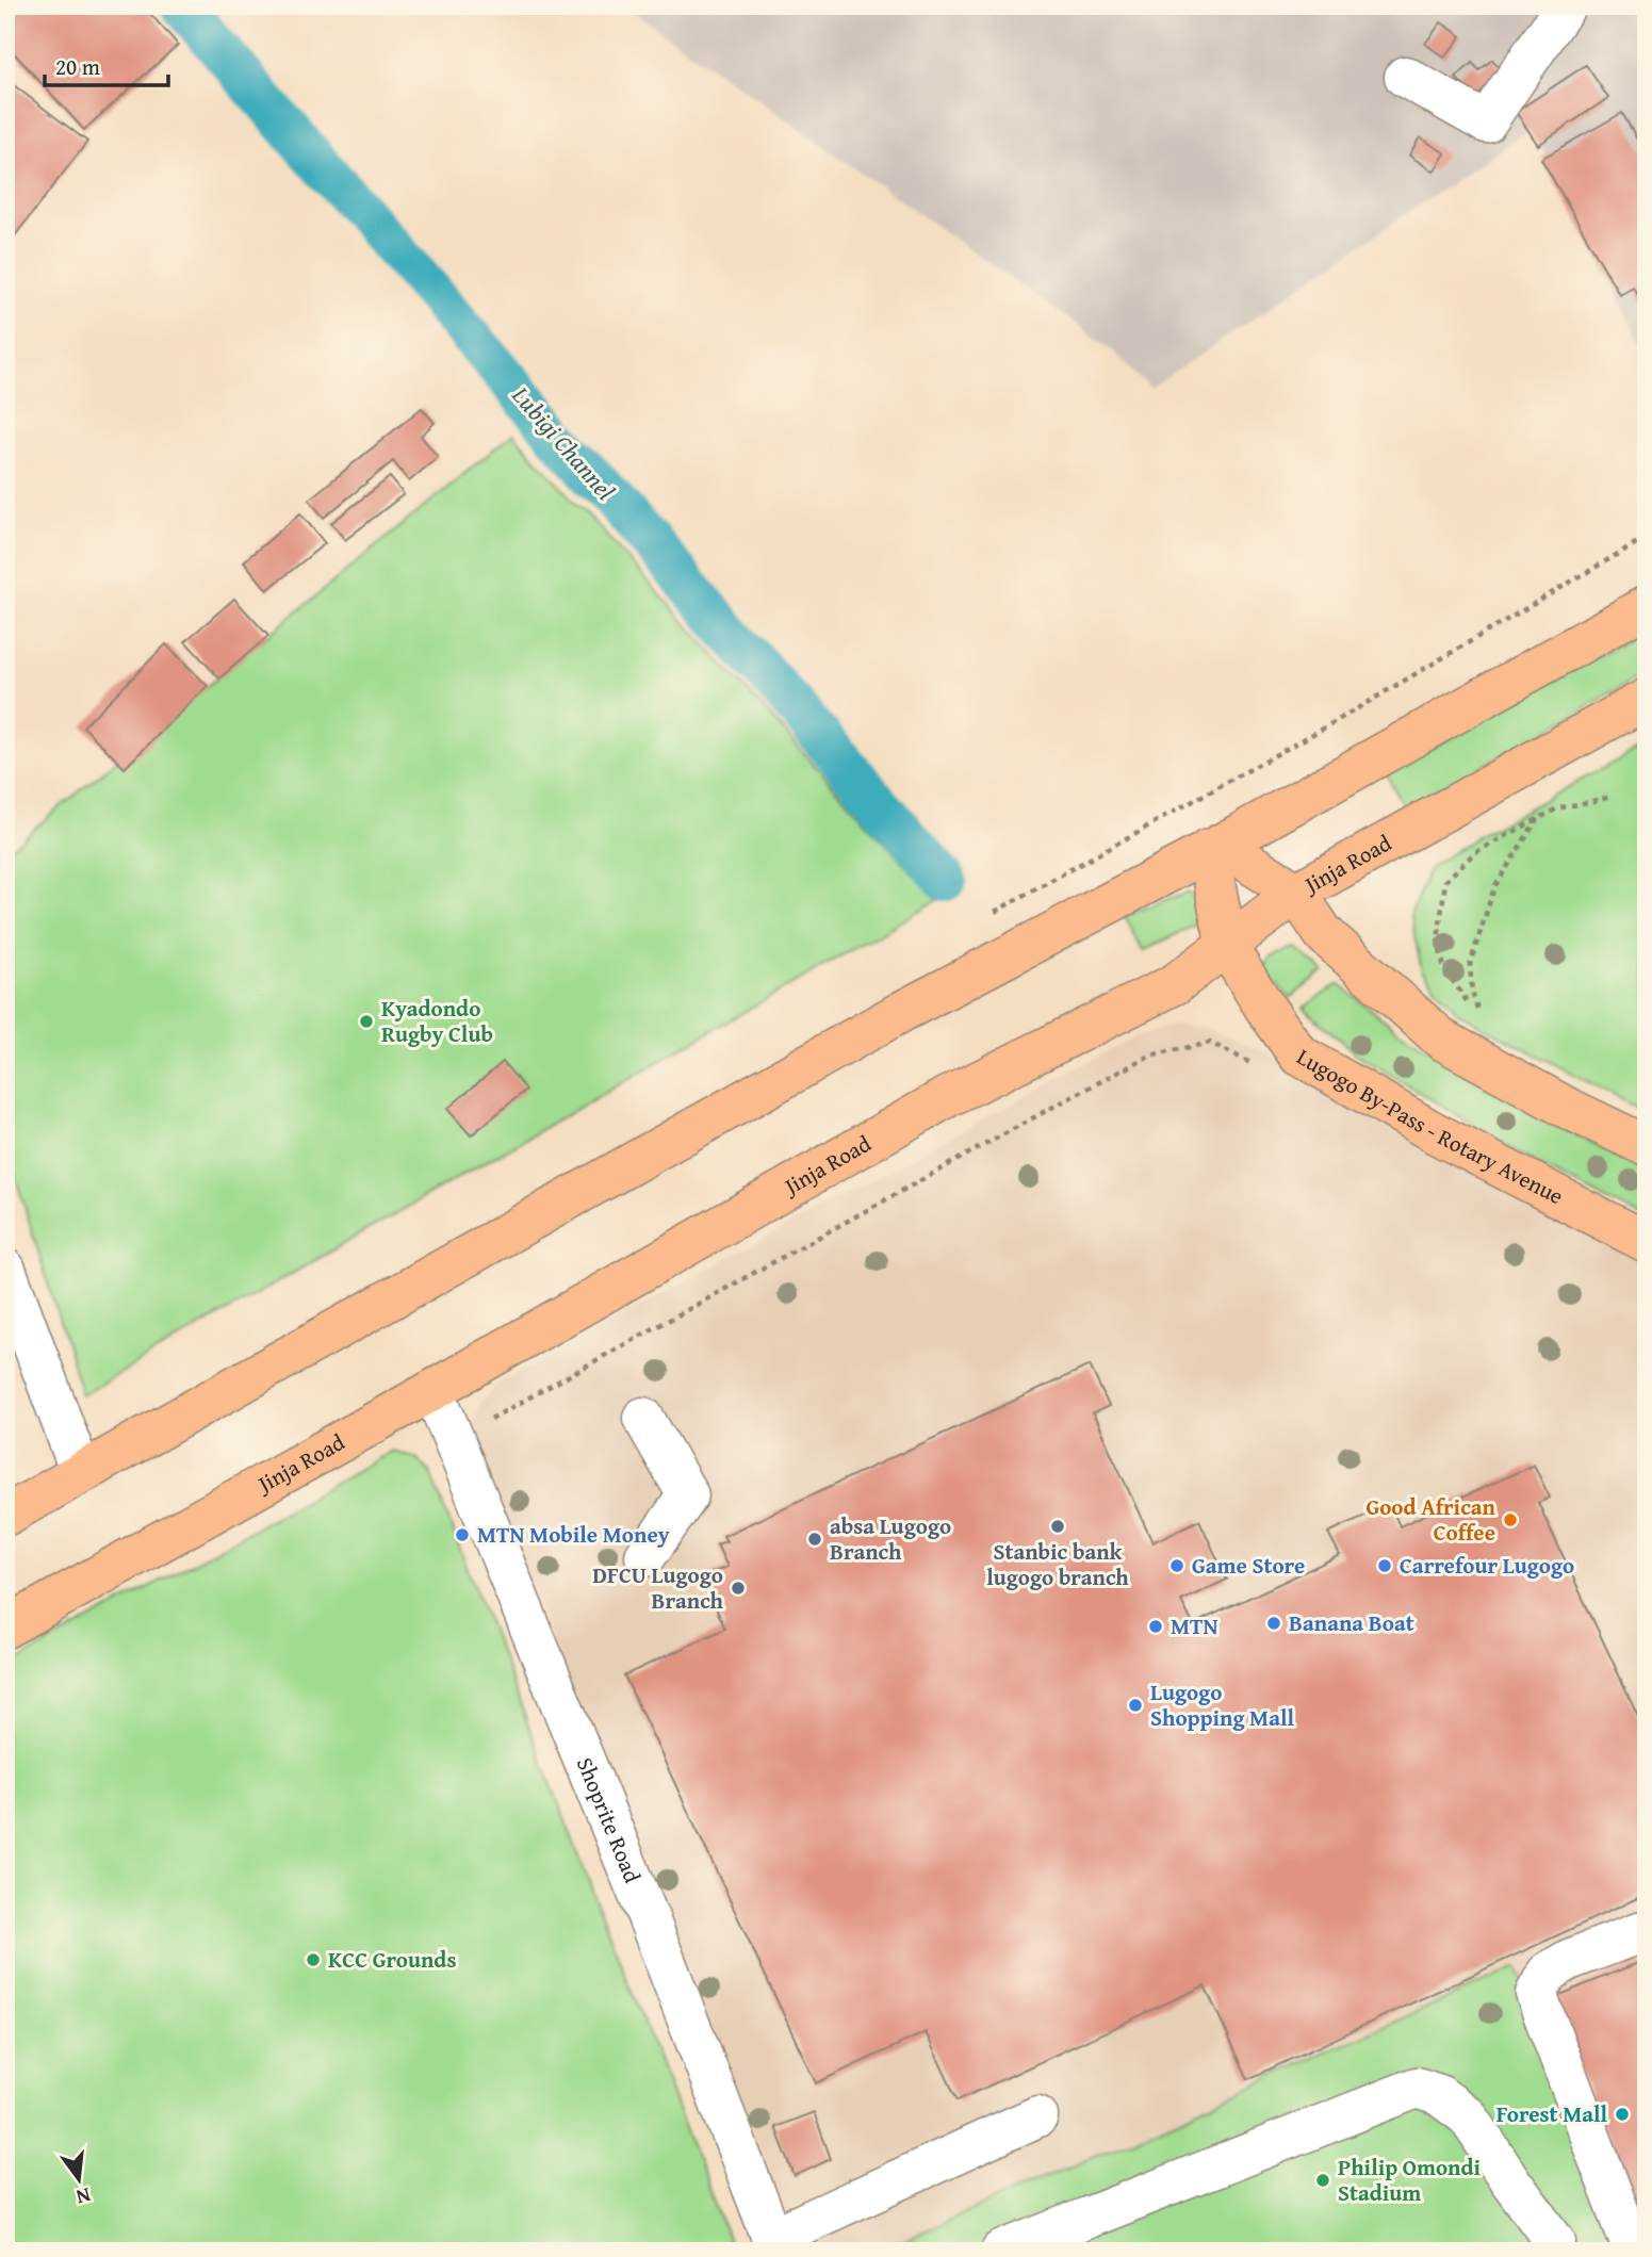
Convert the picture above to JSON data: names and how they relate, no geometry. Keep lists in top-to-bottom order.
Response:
{
  "streets": {
    "main road": ["Jinja Road", "Lugogo By-Pass - Rotary Avenue"],
    "street": ["Shoprite Road"]
  },
  "crossings": [
    ["Jinja Road", "Lugogo By-Pass - Rotary Avenue"],
    ["Jinja Road", "Shoprite Road"]
  ],
  "water": ["Lubigi Channel"],
  "places": [
    "Kyadondo Rugby Club",
    "Good African Coffee",
    "Stanbic bank lugogo branch",
    "MTN Mobile Money",
    "absa Lugogo Branch",
    "Game Store",
    "Carrefour Lugogo",
    "DFCU Lugogo Branch",
    "Banana Boat",
    "MTN",
    "Lugogo Shopping Mall",
    "KCC Grounds",
    "Forest Mall",
    "Philip Omondi Stadium"
  ],
  "scale_bar": "20 m",
  "north": "bottom"
}
